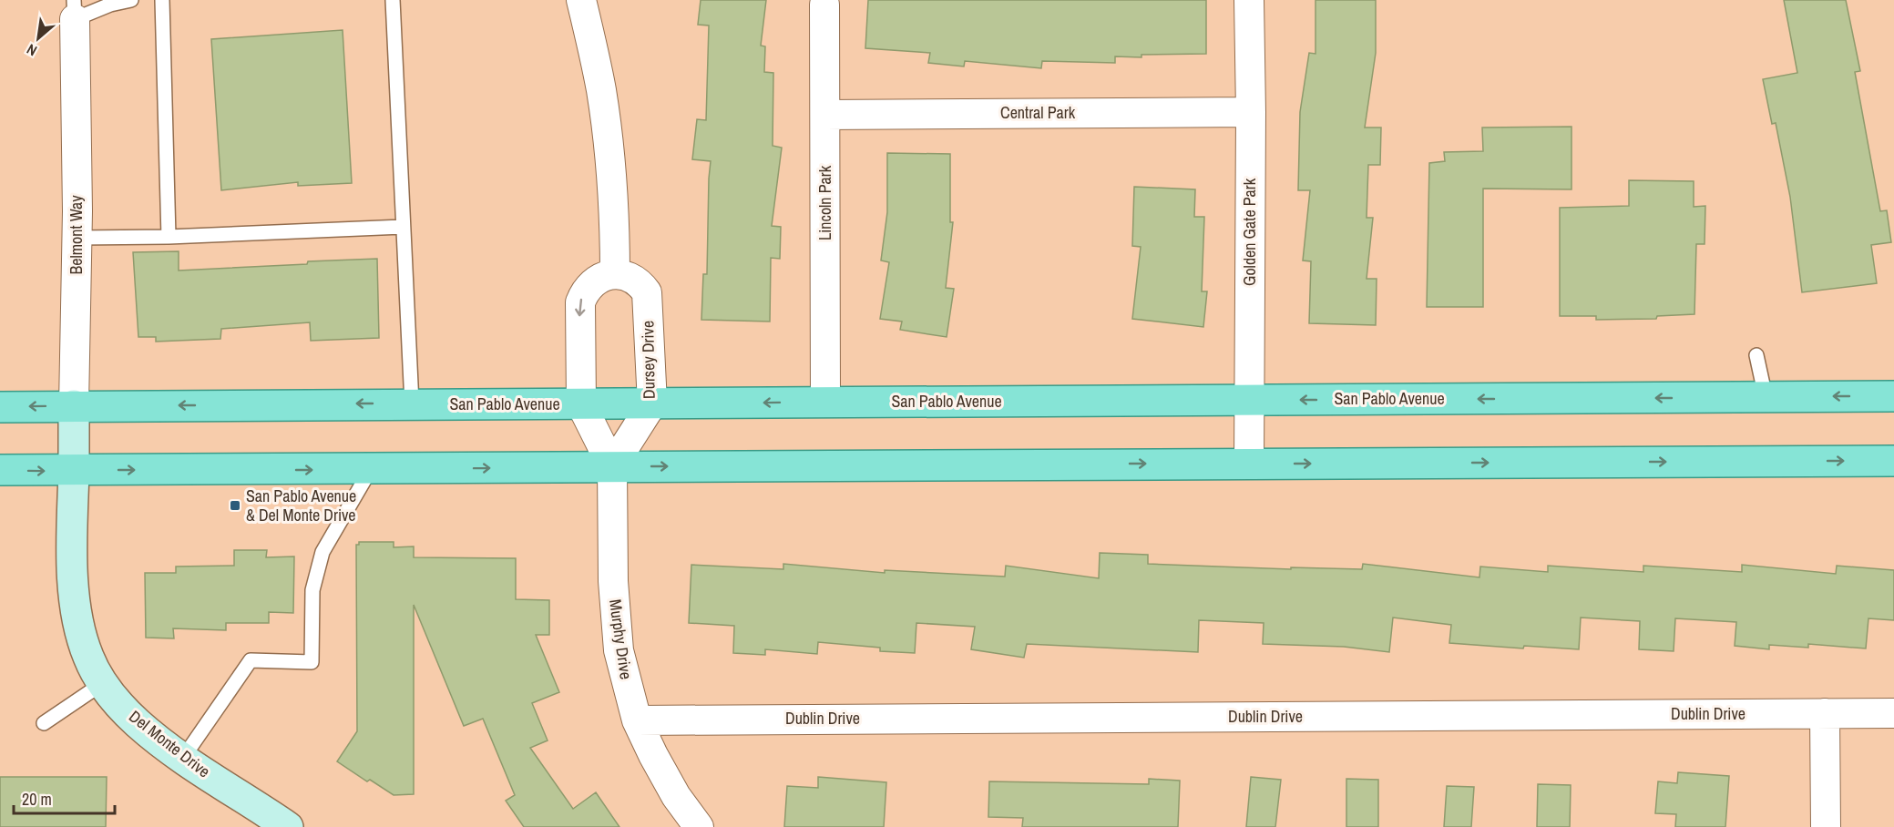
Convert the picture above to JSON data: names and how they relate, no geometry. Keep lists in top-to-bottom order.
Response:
{
  "streets": {
    "main road": ["San Pablo Avenue"],
    "street": [
      "Central Park",
      "Lincoln Park",
      "Golden Gate Park",
      "Belmont Way",
      "Dursey Drive",
      "Murphy Drive",
      "Dublin Drive",
      "Del Monte Drive"
    ]
  },
  "crossings": [
    ["Central Park", "Lincoln Park"],
    ["Central Park", "Golden Gate Park"],
    ["Lincoln Park", "San Pablo Avenue"],
    ["Golden Gate Park", "San Pablo Avenue"],
    ["Belmont Way", "San Pablo Avenue"],
    ["Belmont Way", "Del Monte Drive"],
    ["Dursey Drive", "San Pablo Avenue"],
    ["Dursey Drive", "Murphy Drive"],
    ["Murphy Drive", "Dublin Drive"]
  ],
  "places": {
    "transit": ["San Pablo Avenue & Del Monte Drive"]
  },
  "scale_bar": "20 m",
  "north": "bottom left"
}
